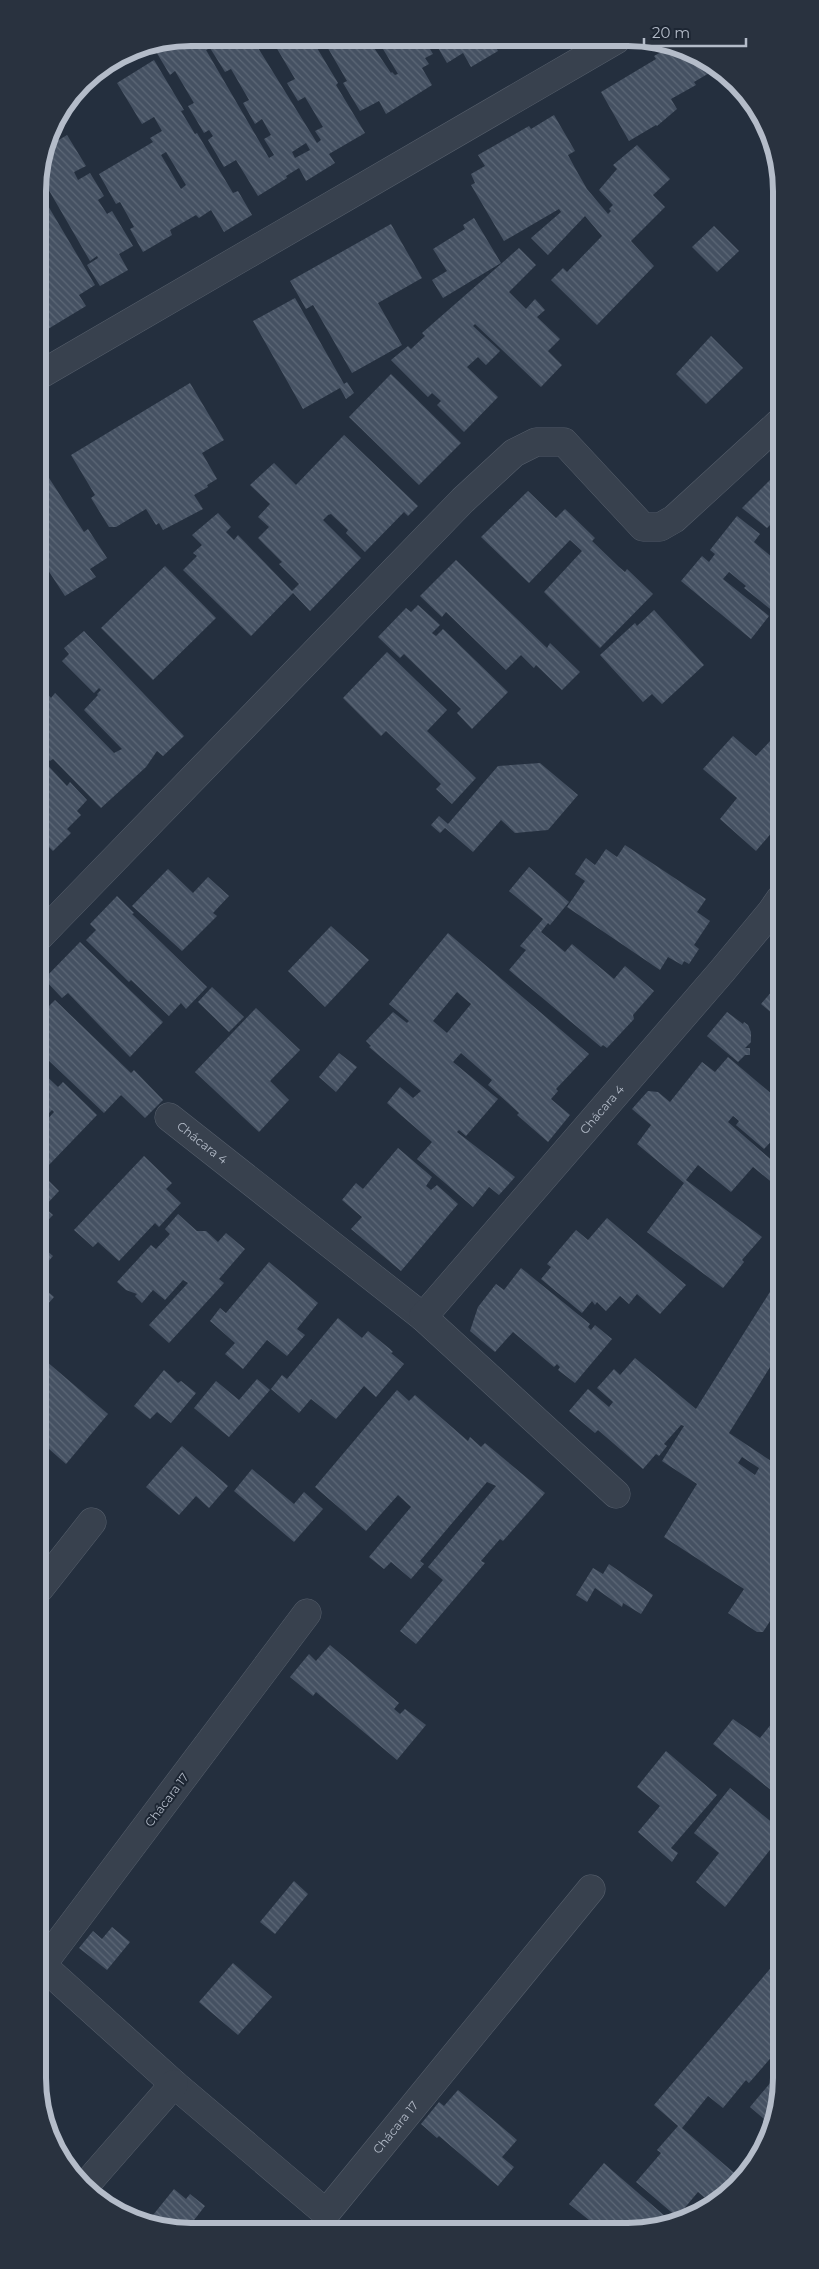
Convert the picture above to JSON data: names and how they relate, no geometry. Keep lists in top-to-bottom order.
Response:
{
  "streets": {
    "street": ["Chácara 4", "Chácara 17"]
  },
  "scale_bar": "20 m"
}
